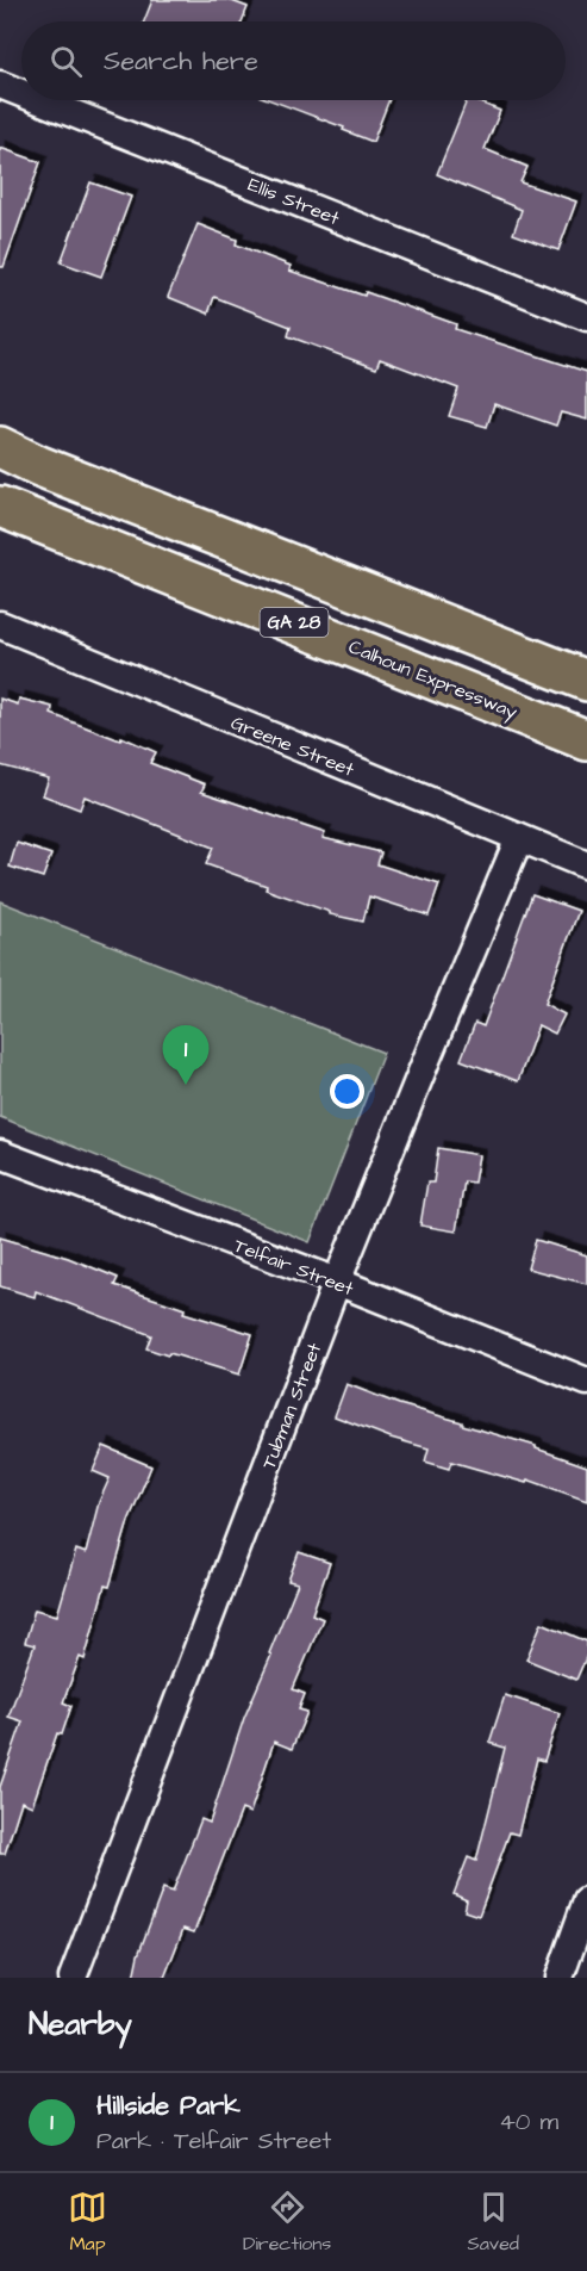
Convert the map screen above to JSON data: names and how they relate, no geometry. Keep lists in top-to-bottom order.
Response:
{
  "streets": {
    "highway": ["GA 28", "Calhoun Expressway"],
    "street": [
      "Ellis Street",
      "Greene Street",
      "Telfair Street",
      "Tubman Street"
    ]
  },
  "crossings": [
    ["Greene Street", "Tubman Street"],
    ["Telfair Street", "Tubman Street"]
  ],
  "page": {
    "search": "Search here",
    "pins": "1",
    "heading": "Nearby",
    "list": [
      {
        "mark": "1",
        "name": "Hillside Park",
        "note": "Park · Telfair Street",
        "value": "40 m"
      }
    ],
    "nav": ["Map", "Directions", "Saved"]
  }
}
